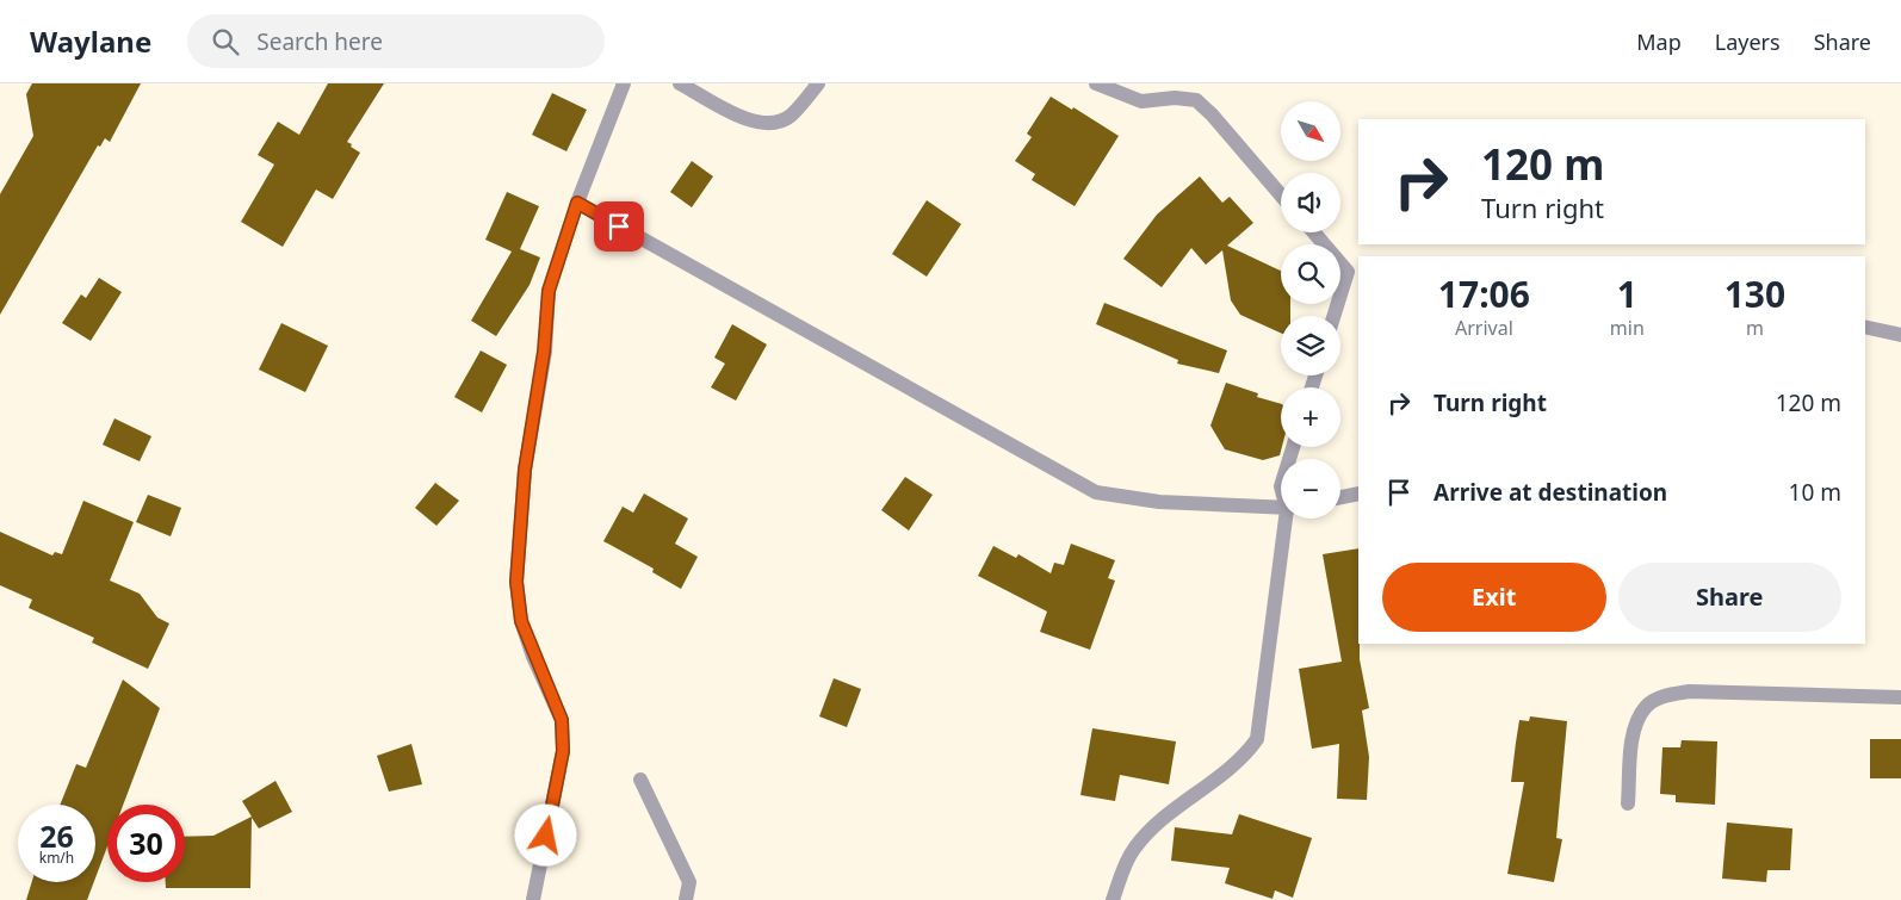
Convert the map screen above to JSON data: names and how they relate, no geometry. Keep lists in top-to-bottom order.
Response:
{
  "north": "bottom right",
  "page": {
    "header": "Waylane",
    "search": "Search here",
    "nav": ["Map", "Layers", "Share"],
    "map_buttons": ["+", "−"],
    "turn": ["120 m", "Turn right"],
    "eta": [
      "17:06",
      "Arrival",
      "1",
      "min",
      "130",
      "m"
    ],
    "list": [
      {
        "name": "Turn right",
        "value": "120 m"
      },
      {
        "name": "Arrive at destination",
        "value": "10 m"
      }
    ],
    "buttons": ["Exit", "Share"],
    "speed": "26 km/h",
    "limit": "30"
  }
}
